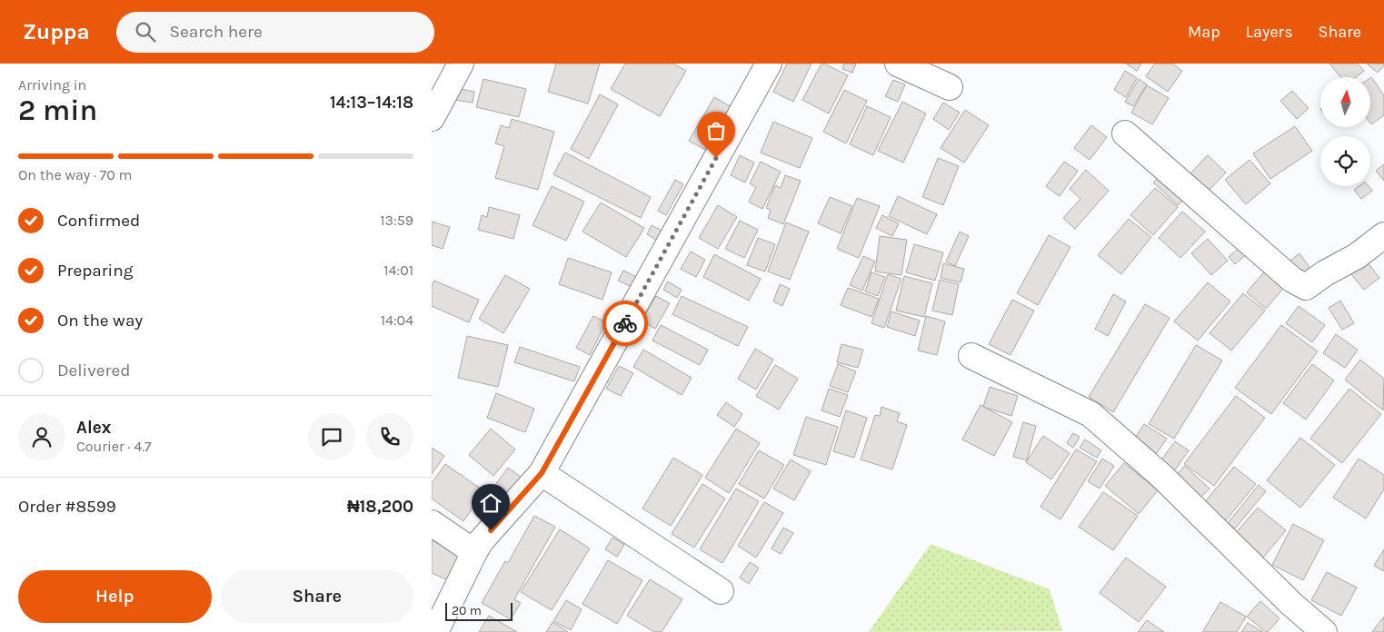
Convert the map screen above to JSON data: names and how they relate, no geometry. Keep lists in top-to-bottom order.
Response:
{
  "scale_bar": "20 m",
  "north": "top",
  "page": {
    "header": "Zuppa",
    "search": "Search here",
    "nav": ["Map", "Layers", "Share"],
    "heading": ["2 min", "Arriving in", "14:13–14:18"],
    "panel": [
      "Alex",
      "Courier · 4.7",
      "Order #8599",
      "₦18,200"
    ],
    "bar": "On the way · 70 m",
    "list": [
      ["Confirmed", "13:59"],
      ["Preparing", "14:01"],
      ["On the way", "14:04"],
      "Delivered"
    ],
    "buttons": ["Help", "Share"],
    "scale": "20 m"
  }
}
